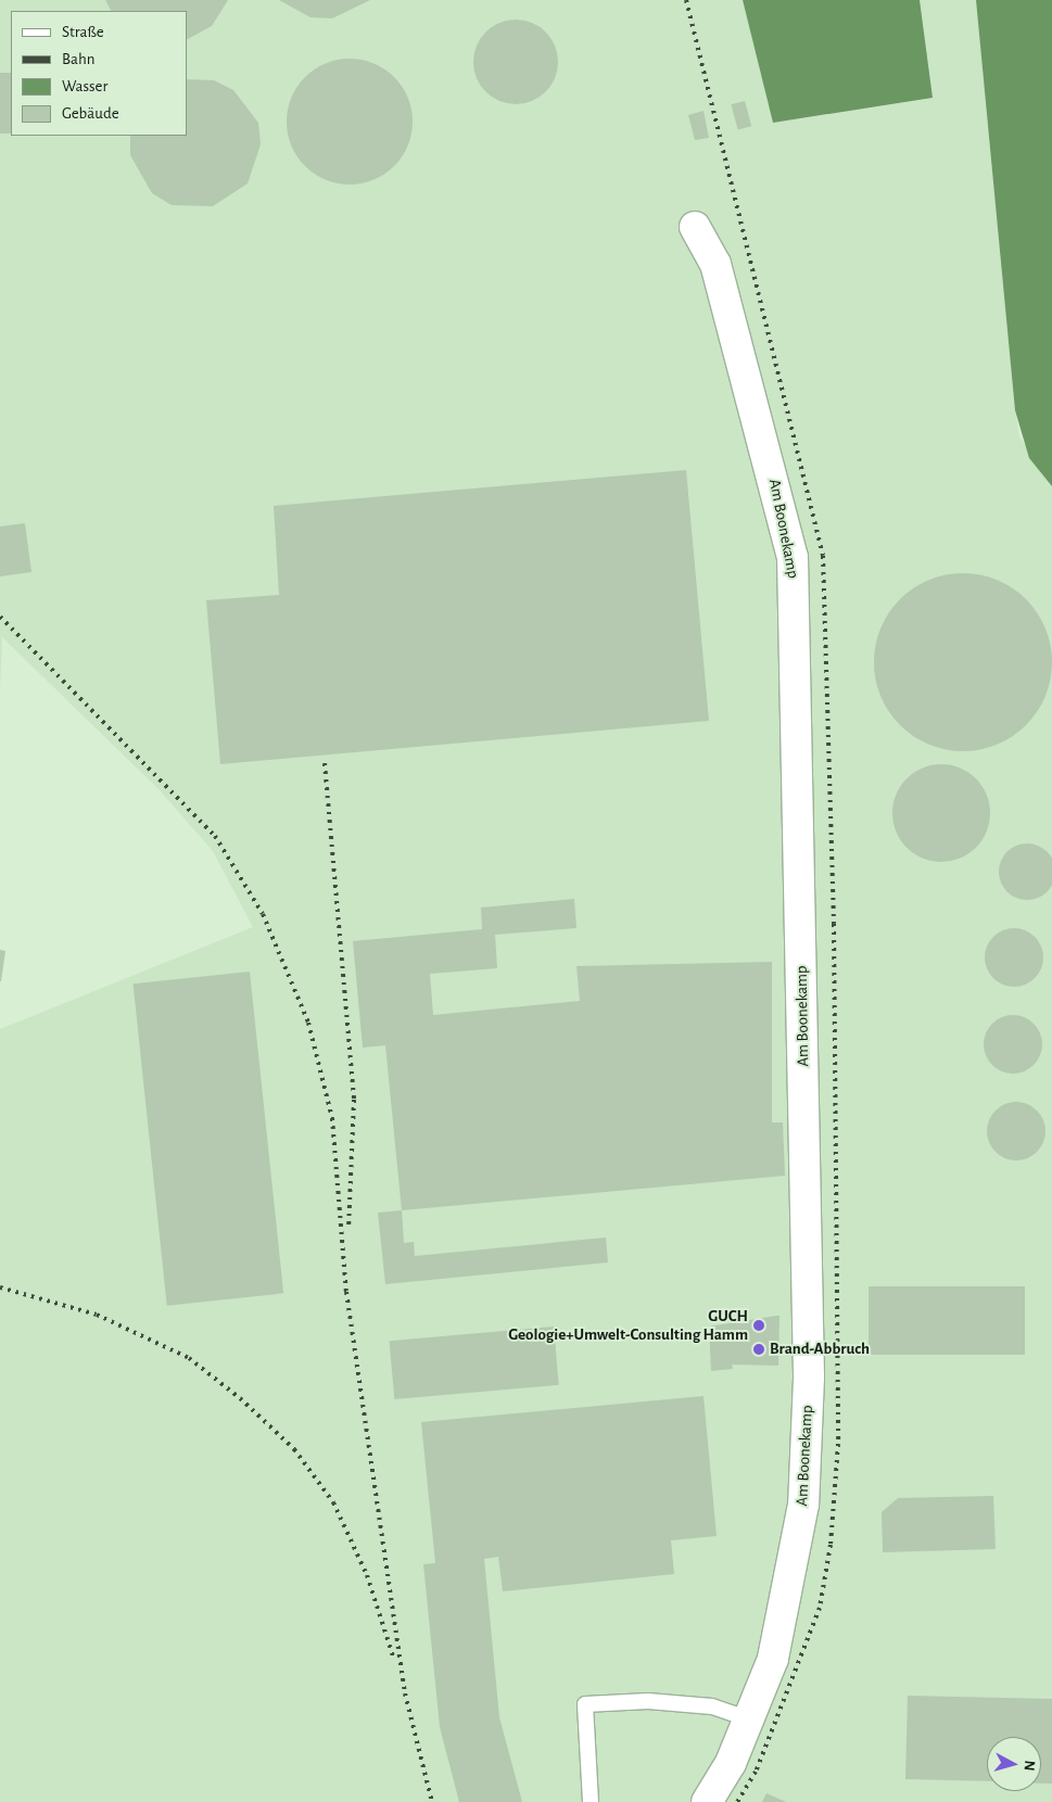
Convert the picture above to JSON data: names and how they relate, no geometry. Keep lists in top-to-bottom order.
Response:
{
  "streets": {
    "street": ["Am Boonekamp"]
  },
  "places": ["GUCH Geologie+Umwelt-Consulting Hamm", "Brand-Abbruch"],
  "legend": [
    "Straße",
    "Bahn",
    "Wasser",
    "Gebäude"
  ],
  "north": "right"
}
